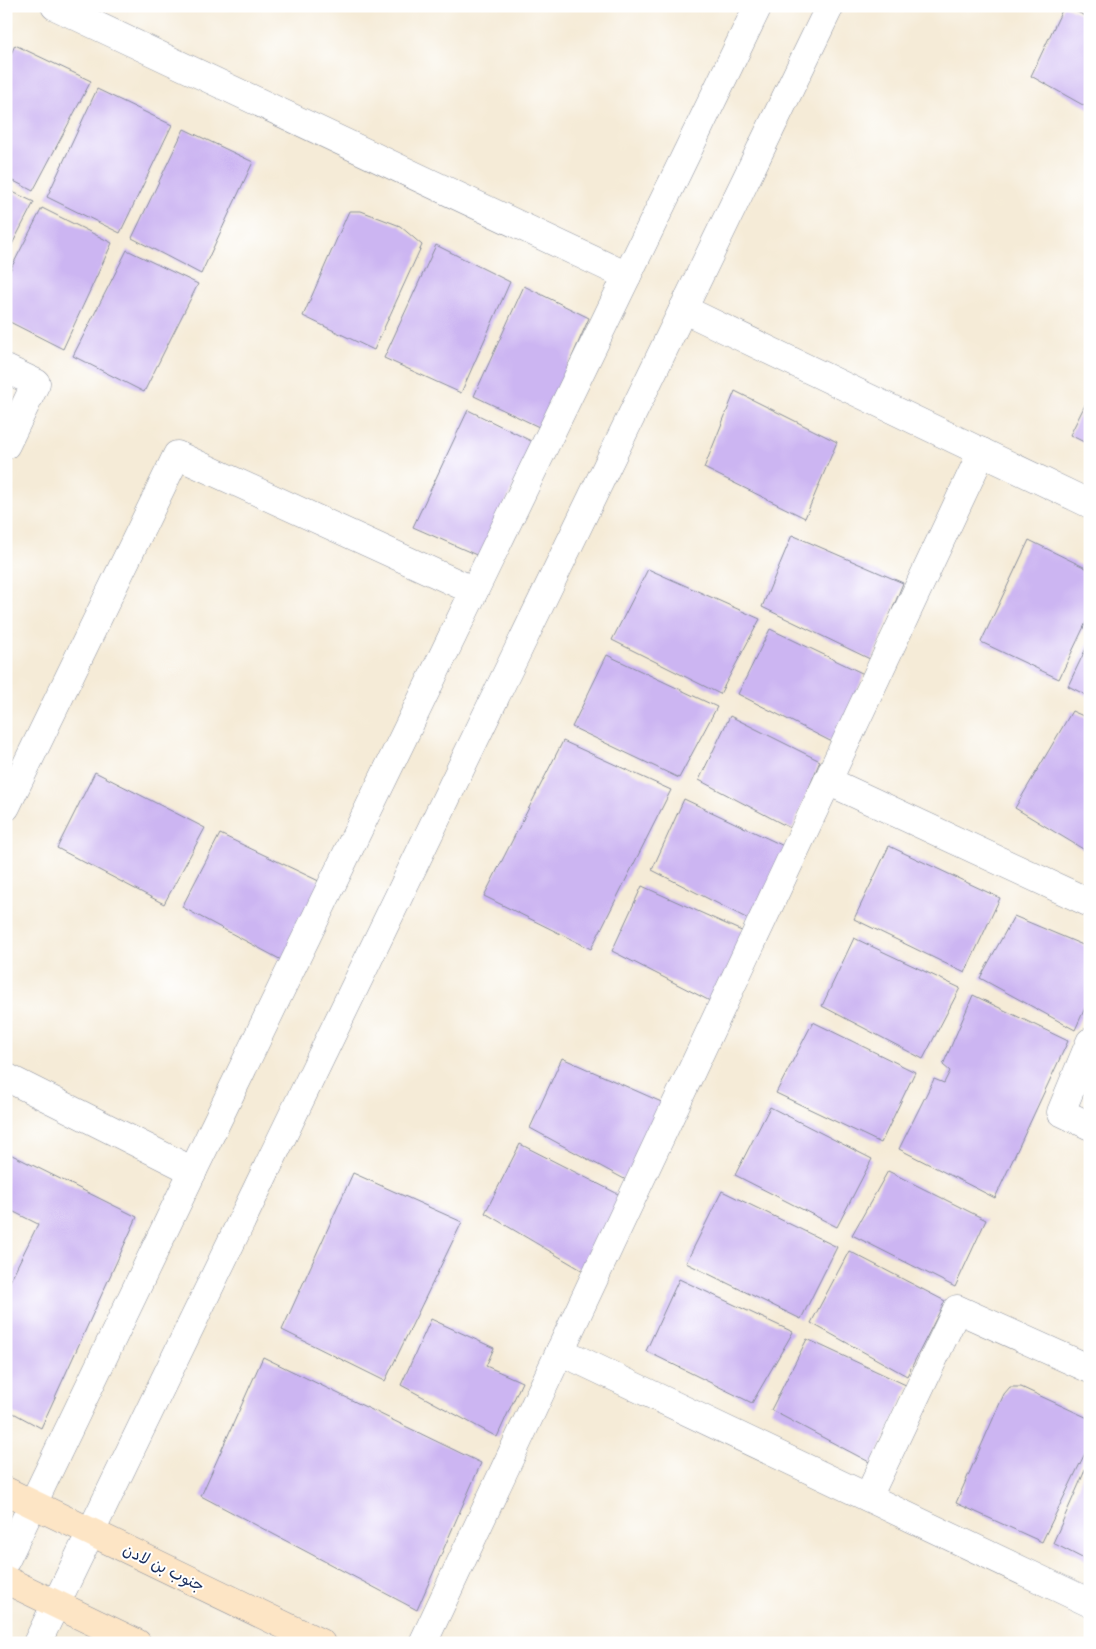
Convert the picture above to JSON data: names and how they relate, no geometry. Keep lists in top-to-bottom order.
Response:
{
  "streets": {
    "street": ["جنوب بن لادن"]
  }
}
